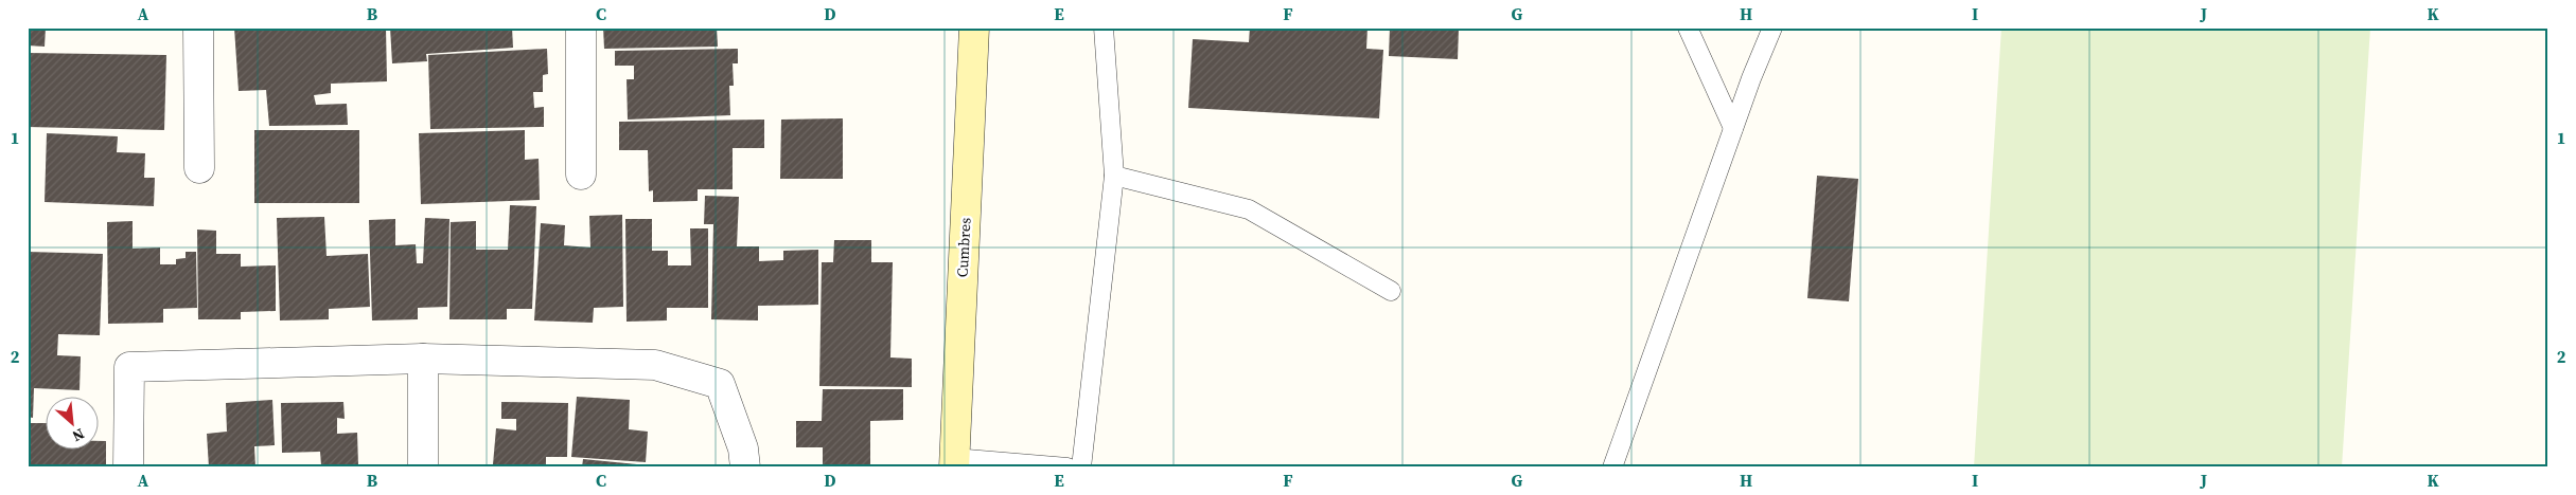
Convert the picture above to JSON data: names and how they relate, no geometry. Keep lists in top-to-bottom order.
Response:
{
  "streets": {
    "street": ["Cumbres"]
  },
  "north": "bottom right",
  "grid": {
    "columns": [
      "A",
      "B",
      "C",
      "D",
      "E",
      "F",
      "G",
      "H",
      "I",
      "J",
      "K"
    ],
    "rows": ["1", "2"]
  }
}
